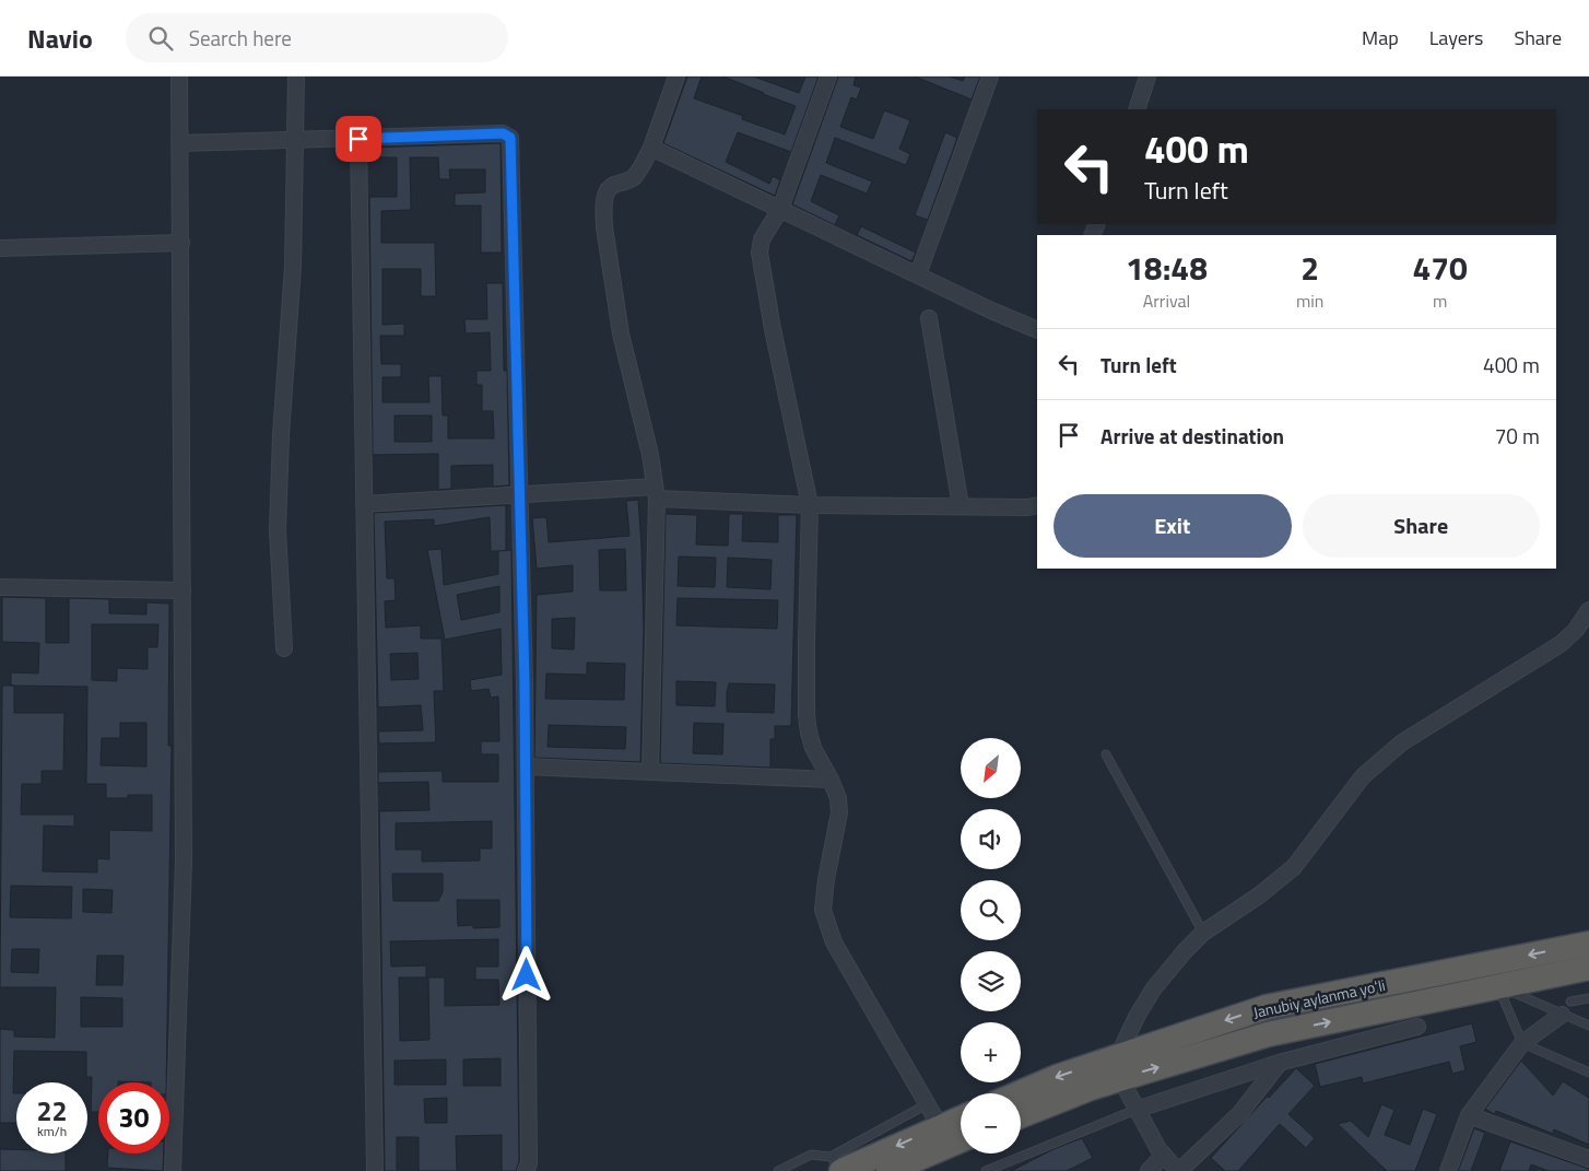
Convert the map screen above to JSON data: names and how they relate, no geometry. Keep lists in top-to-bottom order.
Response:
{
  "streets": {
    "highway": ["Janubiy aylanma yoʻli"]
  },
  "north": "bottom left",
  "page": {
    "header": "Navio",
    "search": "Search here",
    "nav": ["Map", "Layers", "Share"],
    "turn": ["400 m", "Turn left"],
    "eta": [
      "18:48",
      "Arrival",
      "2",
      "min",
      "470",
      "m"
    ],
    "list": [
      {
        "name": "Turn left",
        "value": "400 m"
      },
      {
        "name": "Arrive at destination",
        "value": "70 m"
      }
    ],
    "buttons": ["Exit", "Share"],
    "map_buttons": ["+", "−"],
    "speed": "22 km/h",
    "limit": "30"
  }
}
